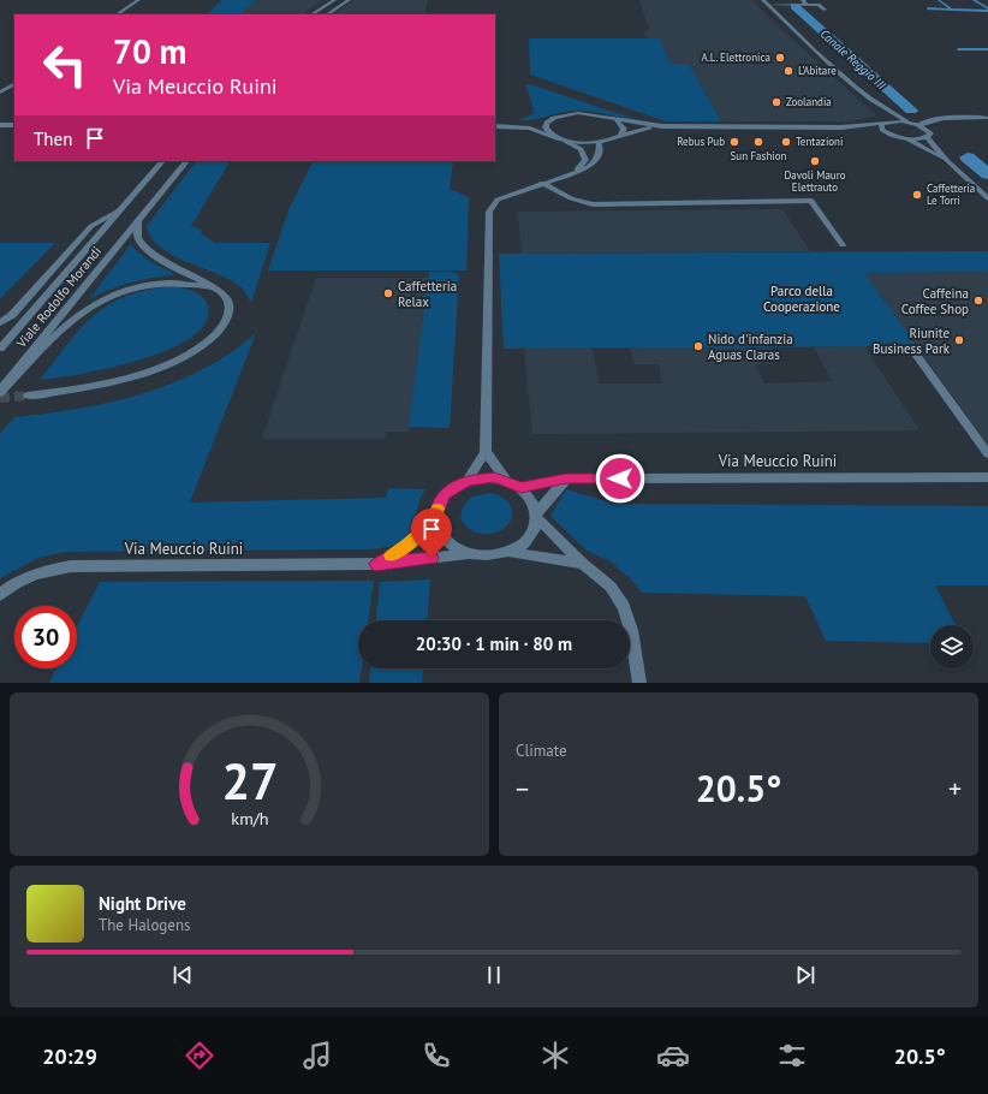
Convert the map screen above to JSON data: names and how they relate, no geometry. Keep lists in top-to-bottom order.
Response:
{
  "streets": {
    "street": ["Viale Rodolfo Morandi", "Via Meuccio Ruini"]
  },
  "water": ["Canale Reggio III"],
  "parks": ["Parco della Cooperazione"],
  "places": [
    "A.L. Elettronica",
    "L’Abitare",
    "Zoolandia",
    "Rebus Pub",
    "Sun Fashion",
    "Tentazioni",
    "Davoli Mauro Elettrauto",
    "Caffetteria Le Torri",
    "Caffetteria Relax",
    "Caffeina Coffee Shop",
    "Riunite Business Park",
    "Nido d'infanzia Aguas Claras"
  ],
  "page": {
    "turn": ["70 m", "Via Meuccio Ruini"],
    "then": "Then",
    "limit": "30",
    "trip": "20:30 · 1 min · 80 m",
    "tile": "Climate",
    "heat": ["−", "20.5°", "+"],
    "song": ["Night Drive", "The Halogens"],
    "tabs": ["20:29", "20.5°"],
    "gauge": ["27", "km/h"]
  }
}
